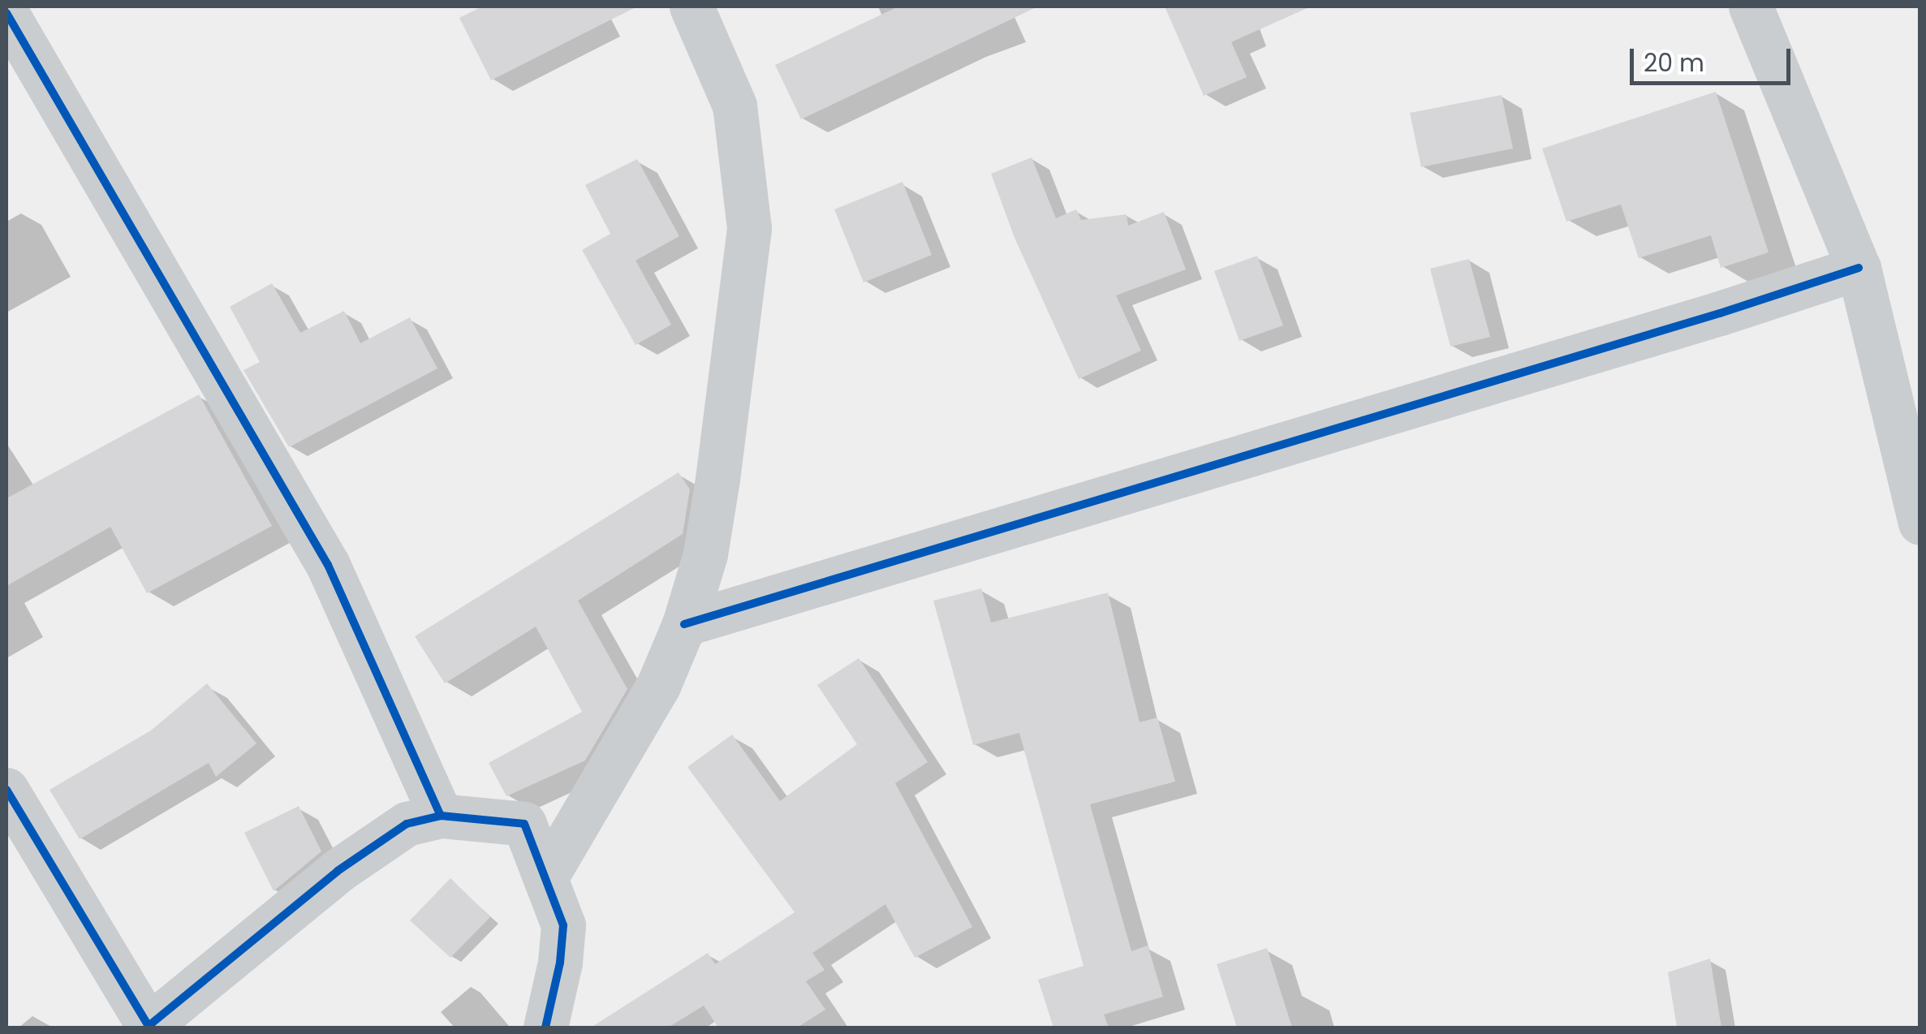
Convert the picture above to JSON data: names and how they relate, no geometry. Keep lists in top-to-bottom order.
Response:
{
  "scale_bar": "20 m"
}
